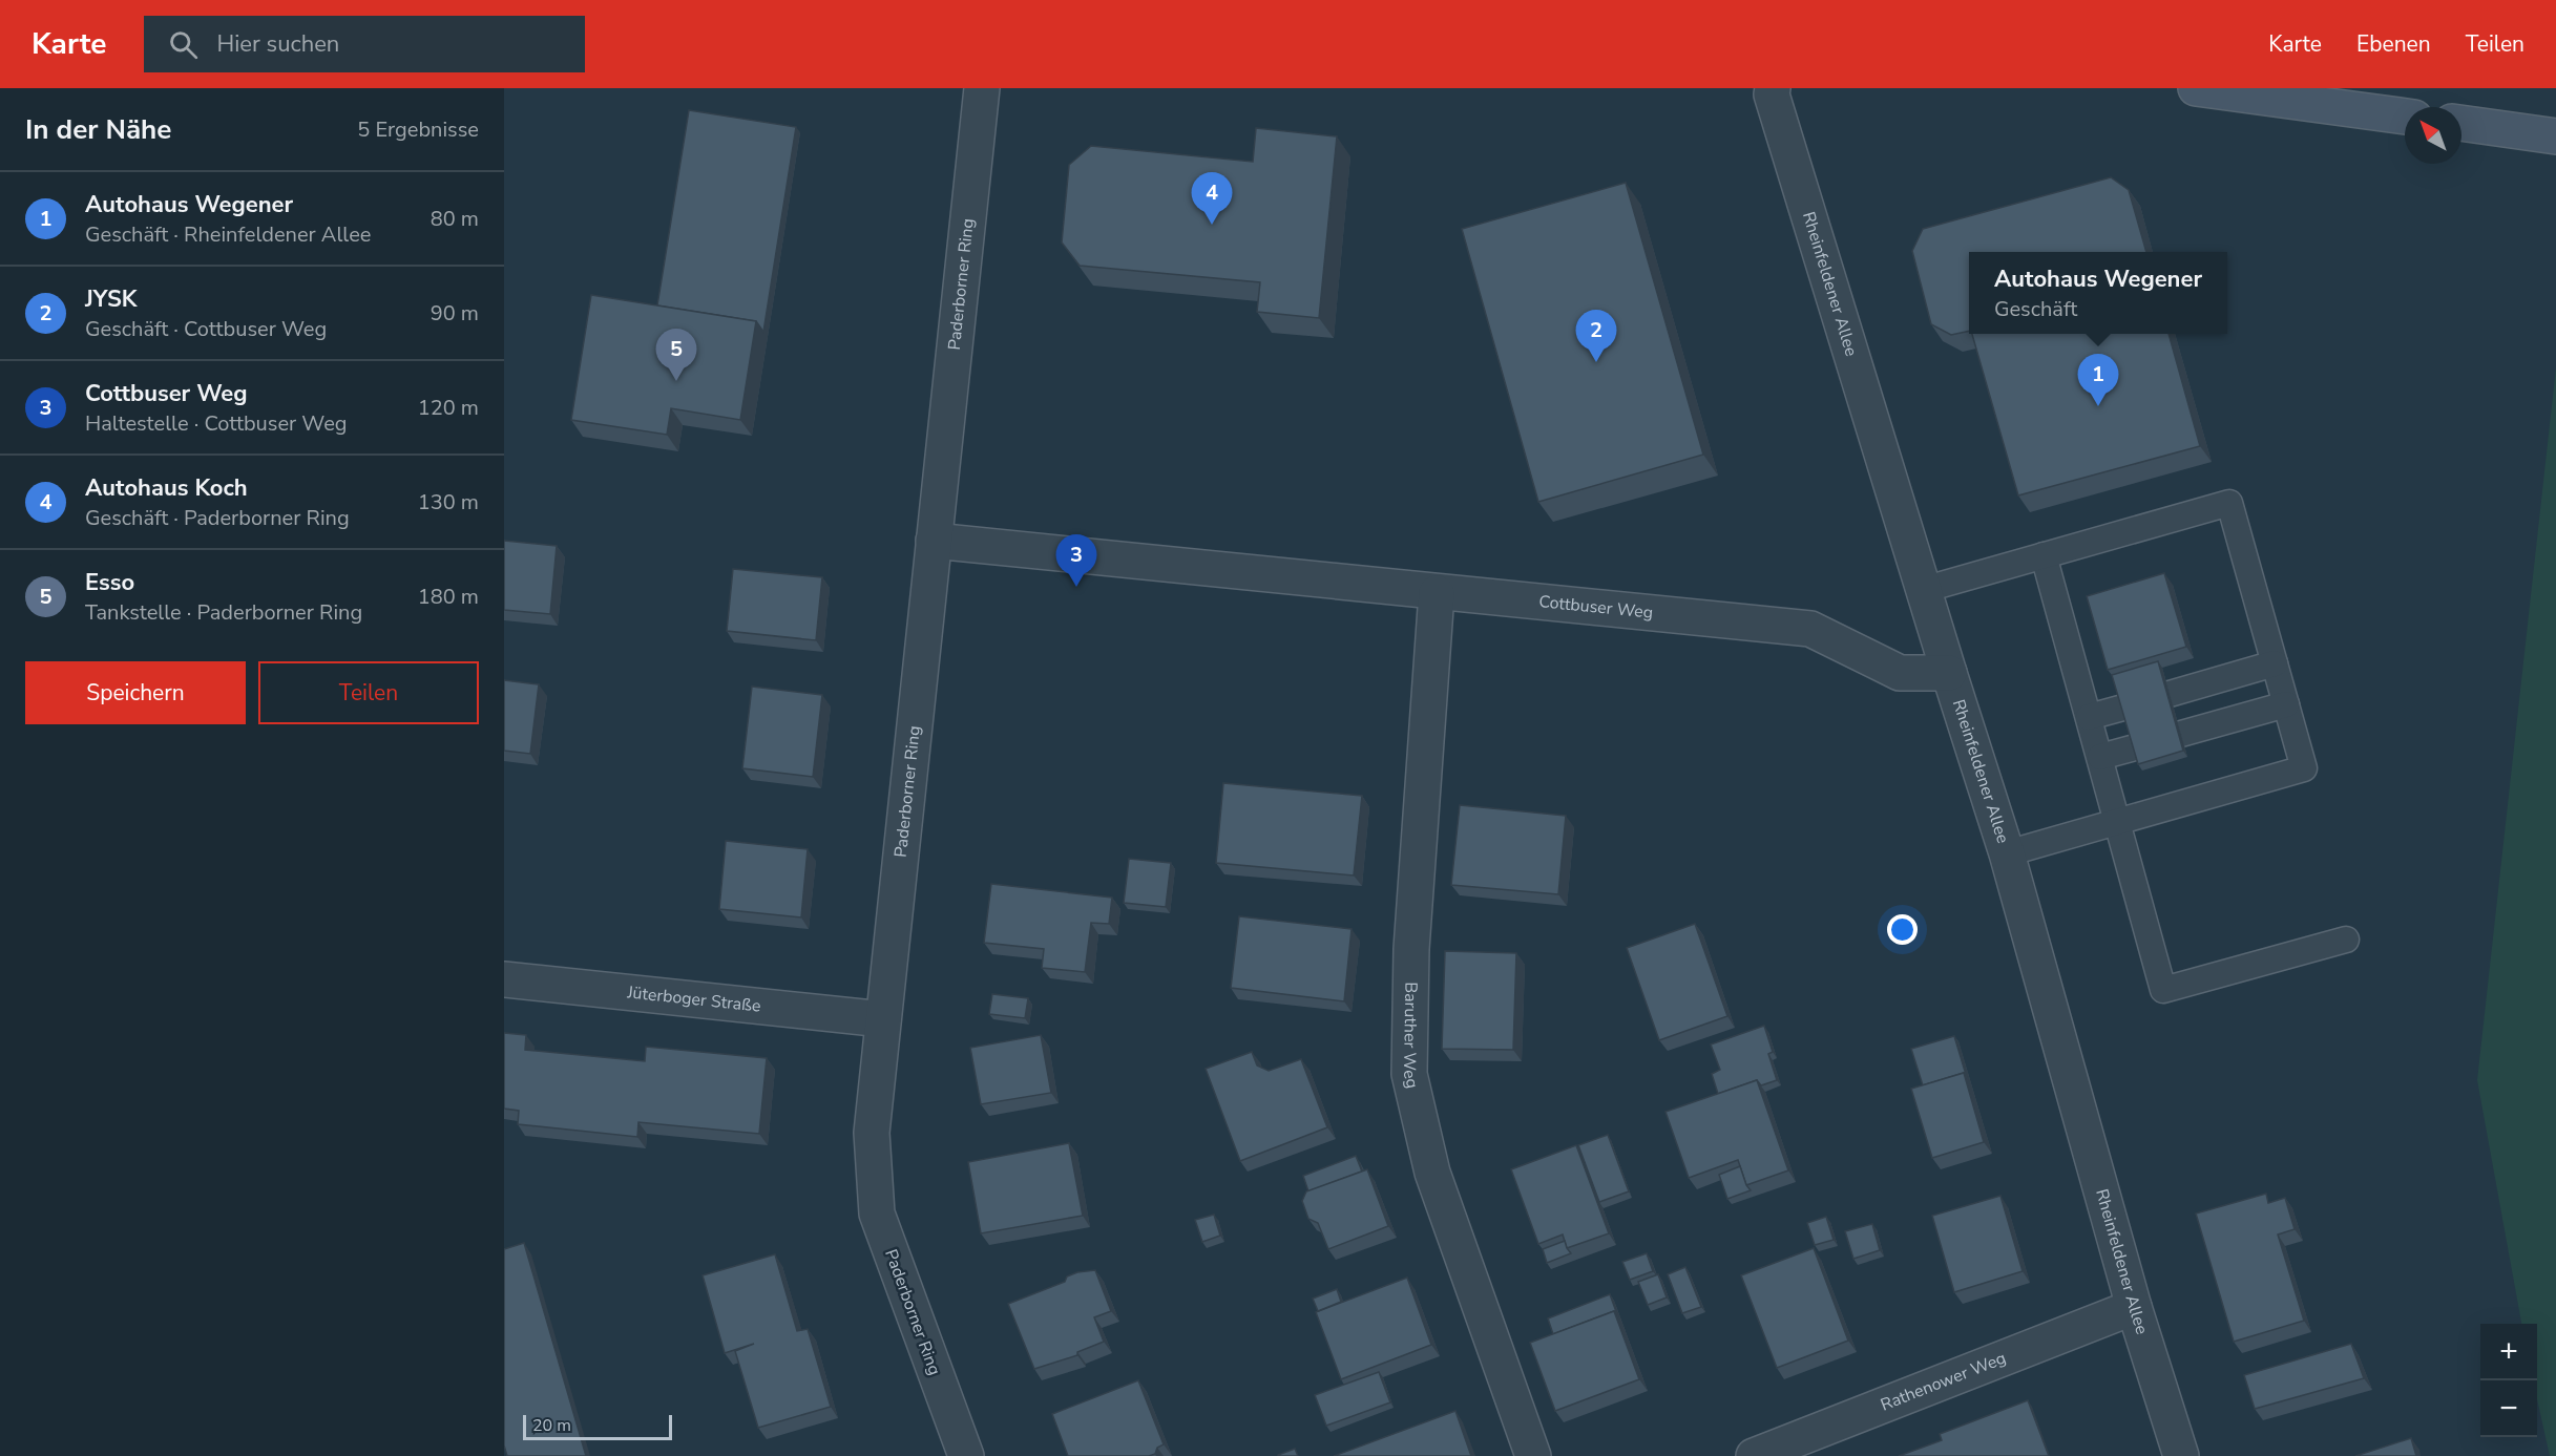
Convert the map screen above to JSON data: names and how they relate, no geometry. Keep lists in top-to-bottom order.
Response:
{
  "streets": {
    "street": [
      "Rheinfeldener Allee",
      "Paderborner Ring",
      "Cottbuser Weg",
      "Jüterboger Straße",
      "Baruther Weg",
      "Rathenower Weg"
    ]
  },
  "crossings": [
    ["Rheinfeldener Allee", "Cottbuser Weg"],
    ["Rheinfeldener Allee", "Rathenower Weg"],
    ["Paderborner Ring", "Cottbuser Weg"],
    ["Paderborner Ring", "Jüterboger Straße"],
    ["Cottbuser Weg", "Baruther Weg"]
  ],
  "scale_bar": "20 m",
  "north": "top left",
  "page": {
    "header": "Karte",
    "search": "Hier suchen",
    "nav": ["Karte", "Ebenen", "Teilen"],
    "heading": ["In der Nähe", "5 Ergebnisse"],
    "list": [
      {
        "mark": "1",
        "name": "Autohaus Wegener",
        "note": "Geschäft · Rheinfeldener Allee",
        "value": "80 m"
      },
      {
        "mark": "2",
        "name": "JYSK",
        "note": "Geschäft · Cottbuser Weg",
        "value": "90 m"
      },
      {
        "mark": "3",
        "name": "Cottbuser Weg",
        "note": "Haltestelle · Cottbuser Weg",
        "value": "120 m"
      },
      {
        "mark": "4",
        "name": "Autohaus Koch",
        "note": "Geschäft · Paderborner Ring",
        "value": "130 m"
      },
      {
        "mark": "5",
        "name": "Esso",
        "note": "Tankstelle · Paderborner Ring",
        "value": "180 m"
      }
    ],
    "pins": [
      "4",
      "2",
      "5",
      "1",
      "3"
    ],
    "popup": ["Autohaus Wegener", "Geschäft"],
    "buttons": ["Speichern", "Teilen"],
    "map_buttons": ["+", "−"],
    "scale": "20 m"
  }
}
